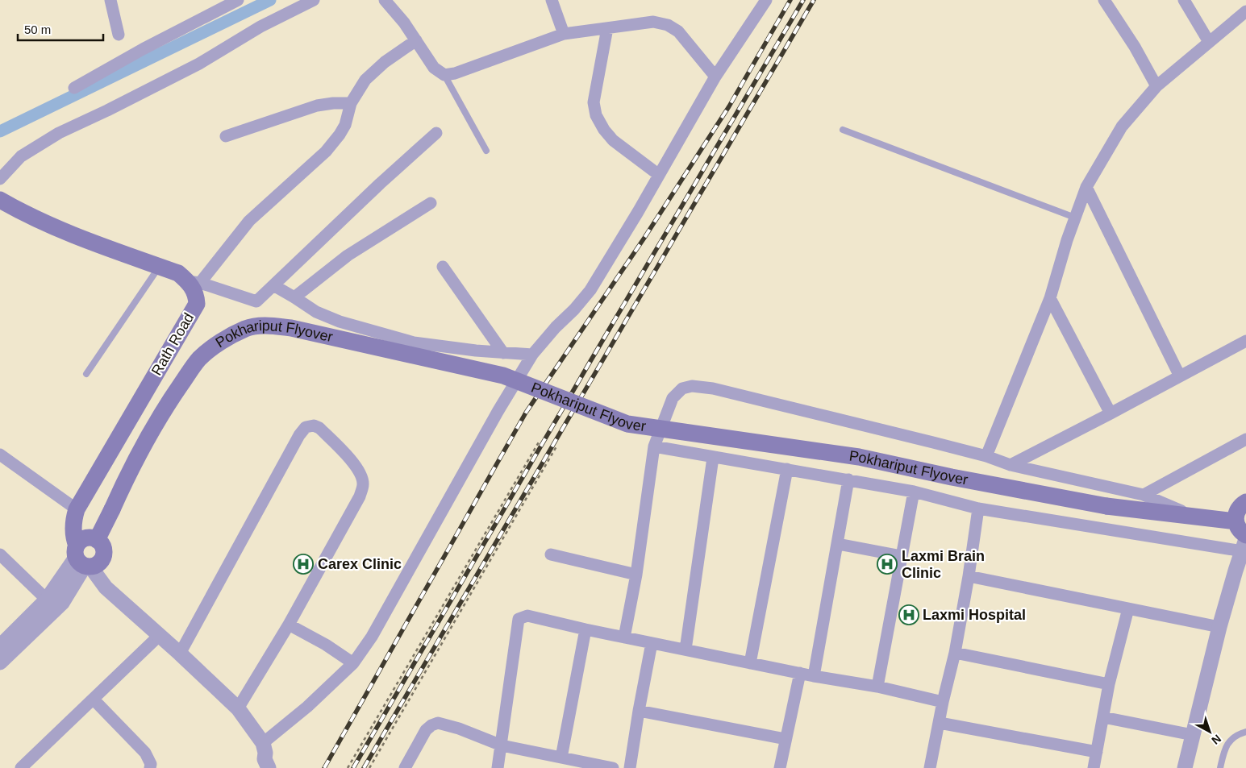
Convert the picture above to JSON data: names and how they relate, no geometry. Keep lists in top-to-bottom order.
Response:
{
  "streets": {
    "main road": ["Rath Road", "Pokhariput Flyover"]
  },
  "crossings": [
    ["Rath Road", "Pokhariput Flyover"]
  ],
  "places": {
    "hospital": ["Carex Clinic", "Laxmi Brain Clinic", "Laxmi Hospital"]
  },
  "scale_bar": "50 m",
  "north": "bottom right"
}
